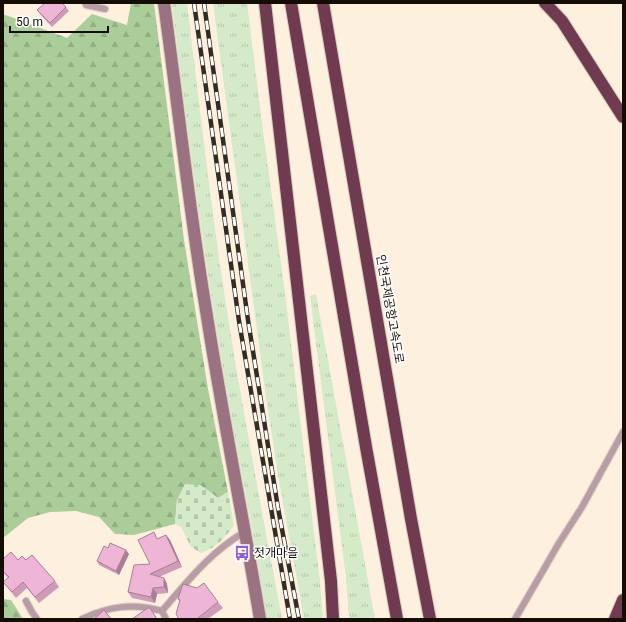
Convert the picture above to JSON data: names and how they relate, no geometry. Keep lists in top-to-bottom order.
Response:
{
  "streets": {
    "highway": ["인천국제공항고속도로"]
  },
  "places": {
    "bus stop": ["젓개마을"]
  },
  "scale_bar": "50 m"
}
